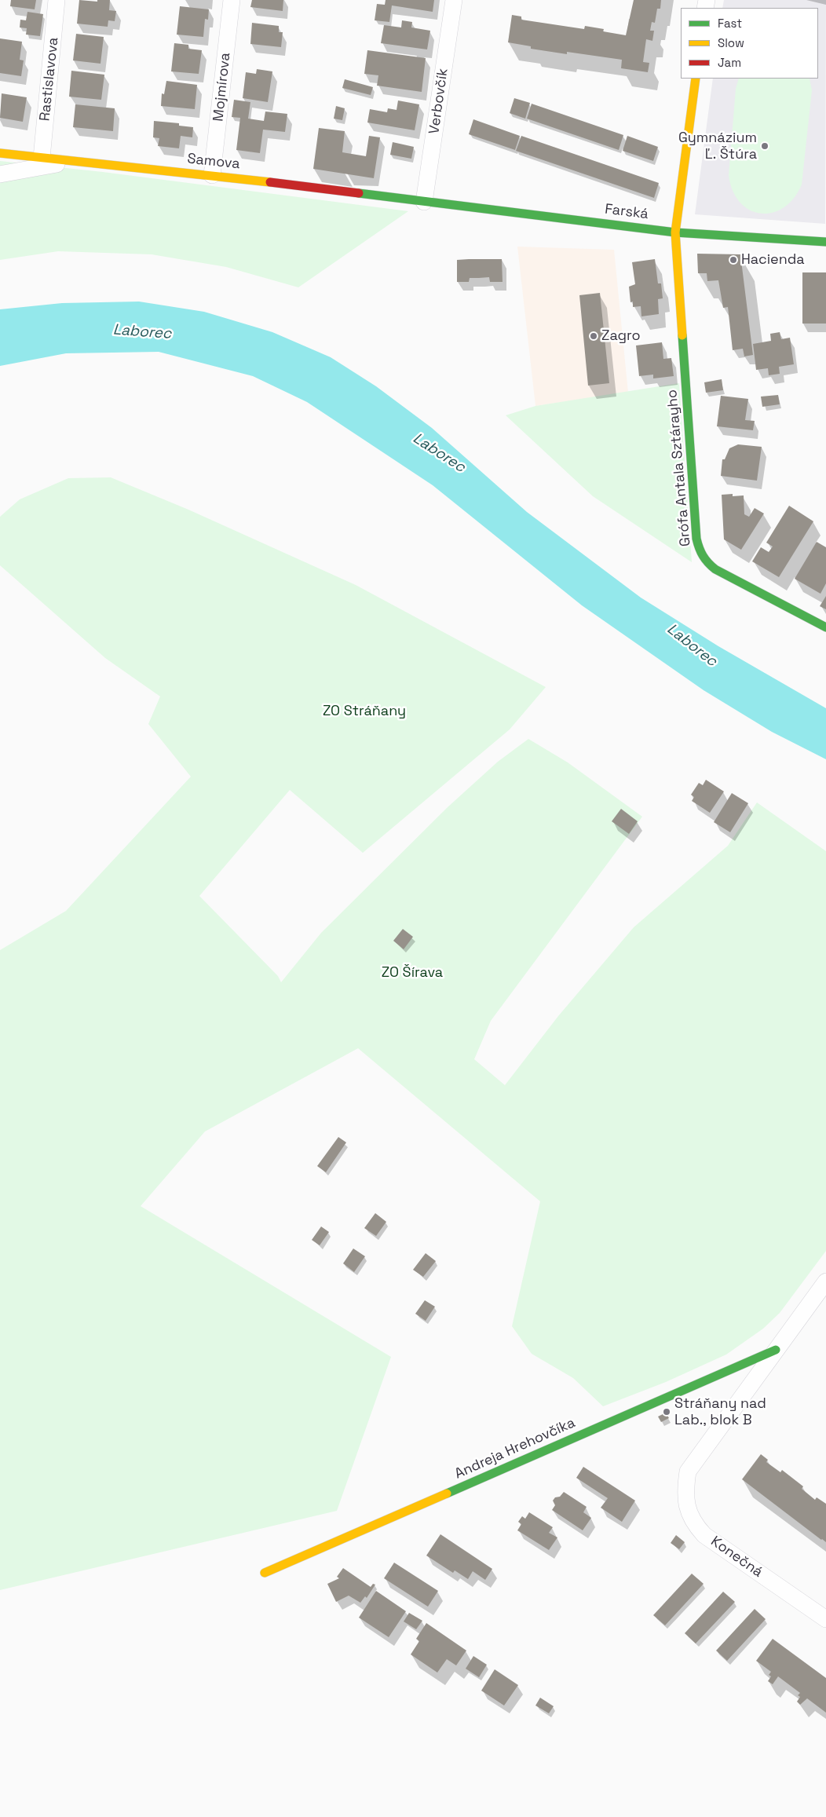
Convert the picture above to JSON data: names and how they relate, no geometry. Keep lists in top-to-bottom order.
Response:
{
  "streets": {
    "street": [
      "Rastislavova",
      "Mojmírova",
      "Verbovčík",
      "Samova",
      "Farská",
      "Grófa Antala Sztárayho",
      "Andreja Hrehovčíka",
      "Konečná"
    ]
  },
  "crossings": [
    ["Rastislavova", "Samova"],
    ["Mojmírova", "Samova"],
    ["Verbovčík", "Samova"],
    ["Verbovčík", "Farská"],
    ["Samova", "Farská"],
    ["Farská", "Grófa Antala Sztárayho"],
    ["Andreja Hrehovčíka", "Konečná"]
  ],
  "water": ["Laborec"],
  "parks": ["ZO Stráňany", "ZO Šírava"],
  "places": [
    "Gymnázium Ľ. Štúra",
    "Hacienda",
    "Zagro",
    "Stráňany nad Lab., blok B"
  ],
  "legend": ["Fast", "Slow", "Jam"]
}
